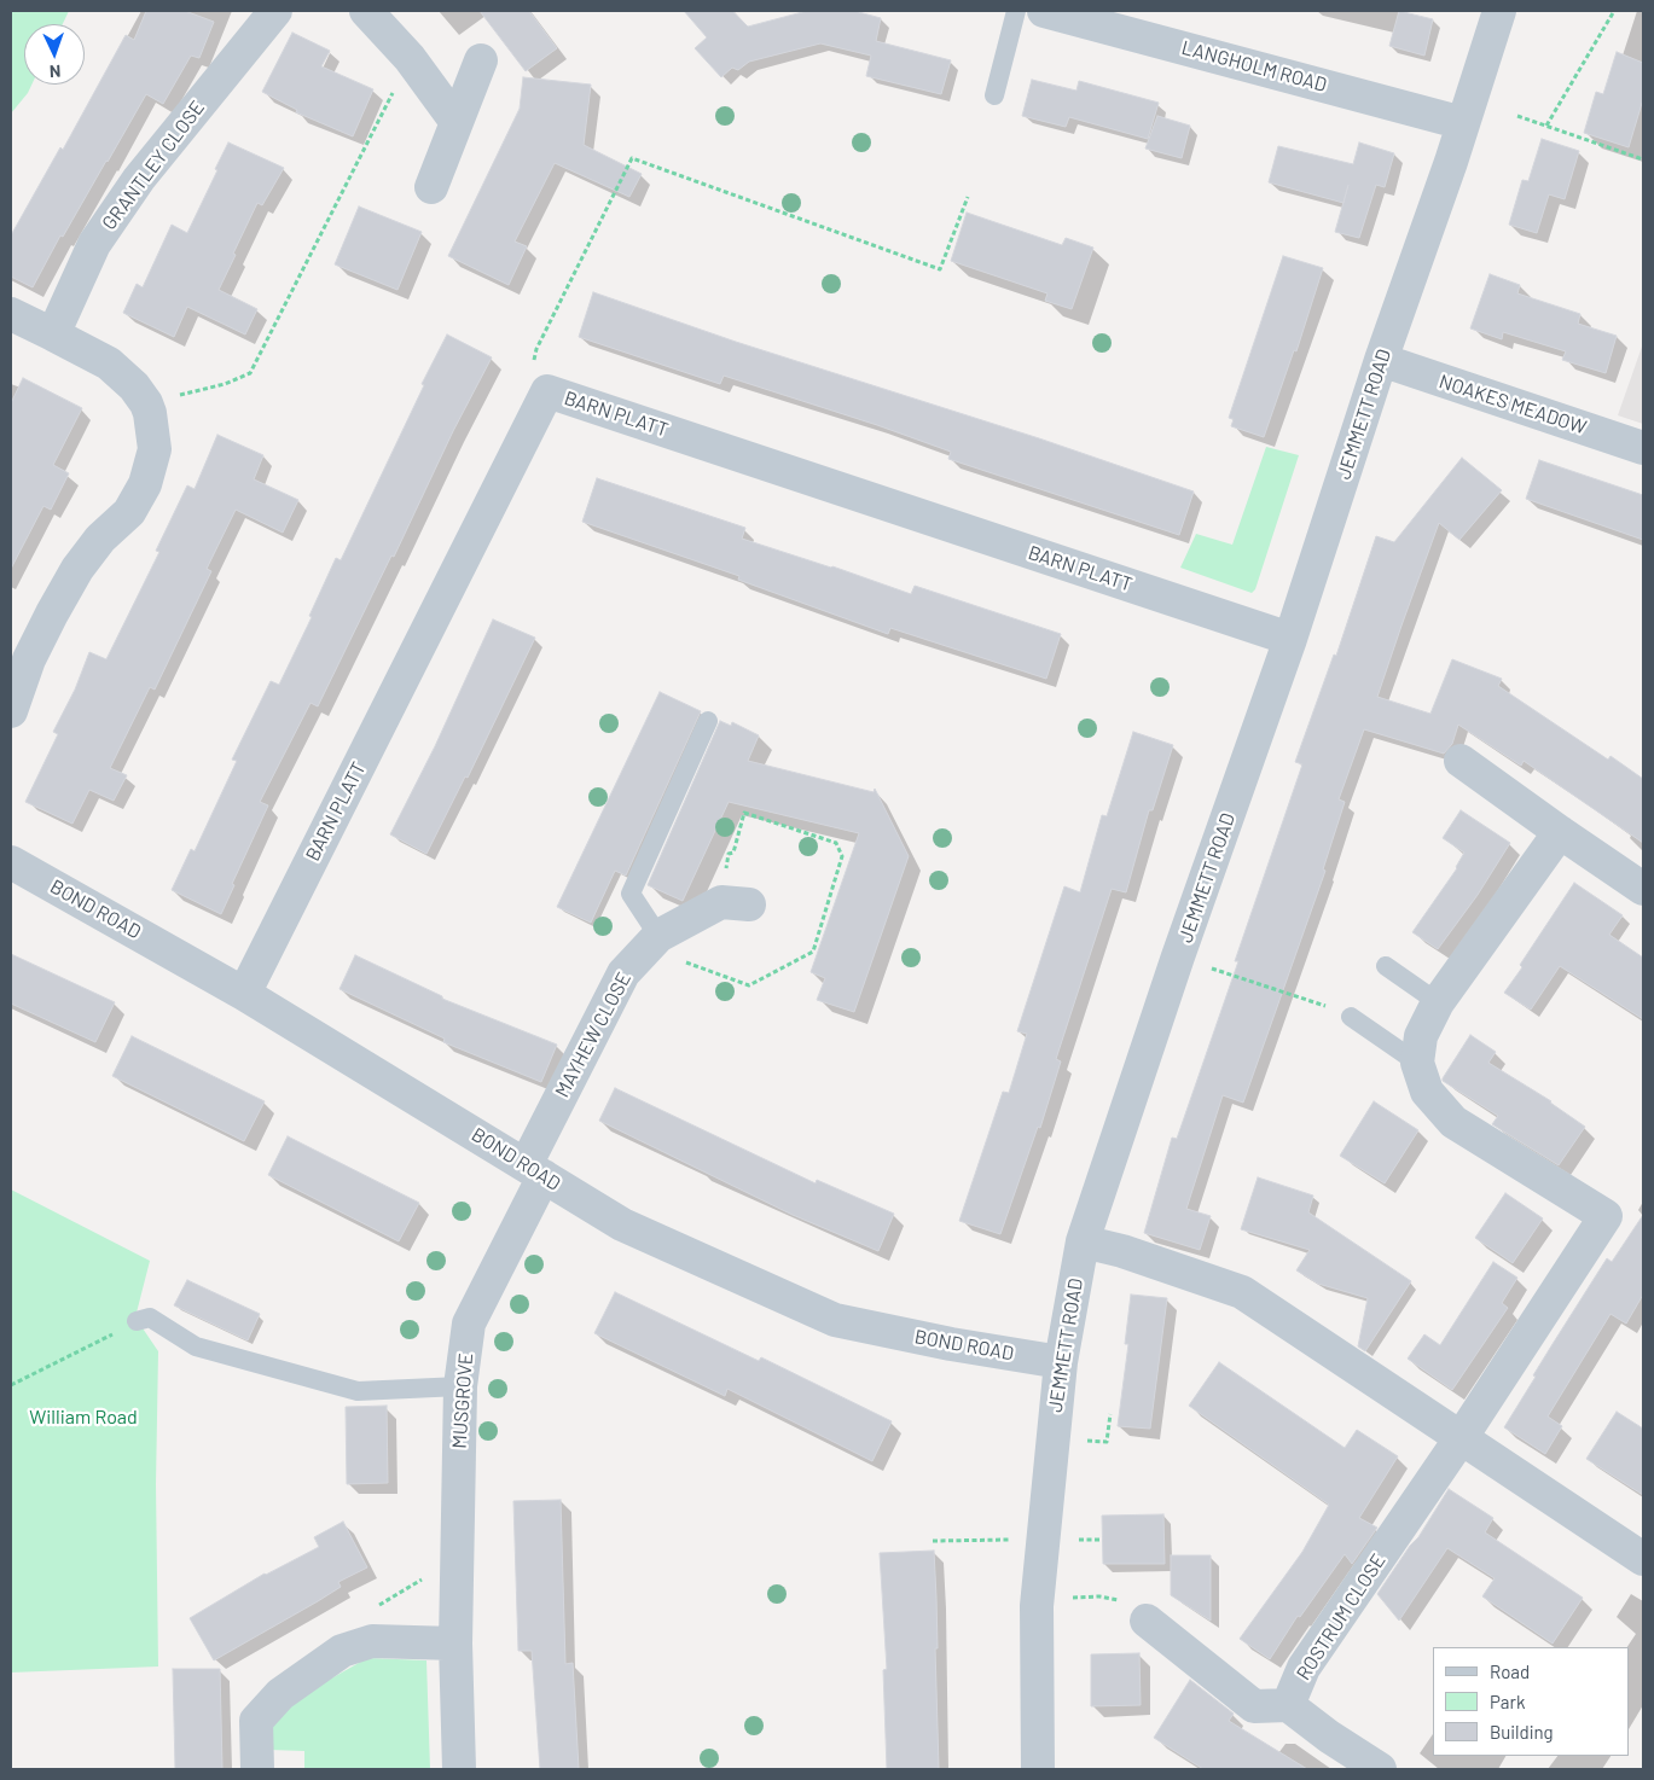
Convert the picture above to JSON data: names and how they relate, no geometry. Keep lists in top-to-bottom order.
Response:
{
  "streets": {
    "street": [
      "LANGHOLM ROAD",
      "GRANTLEY CLOSE",
      "NOAKES MEADOW",
      "BARN PLATT",
      "JEMMETT ROAD",
      "BOND ROAD",
      "MAYHEW CLOSE",
      "MUSGROVE",
      "ROSTRUM CLOSE"
    ]
  },
  "crossings": [
    ["LANGHOLM ROAD", "JEMMETT ROAD"],
    ["NOAKES MEADOW", "JEMMETT ROAD"],
    ["BARN PLATT", "JEMMETT ROAD"],
    ["BARN PLATT", "BOND ROAD"],
    ["JEMMETT ROAD", "BOND ROAD"],
    ["BOND ROAD", "MAYHEW CLOSE"],
    ["BOND ROAD", "MUSGROVE"],
    ["MAYHEW CLOSE", "MUSGROVE"]
  ],
  "parks": ["William Road"],
  "legend": ["Road", "Park", "Building"],
  "north": "bottom"
}
